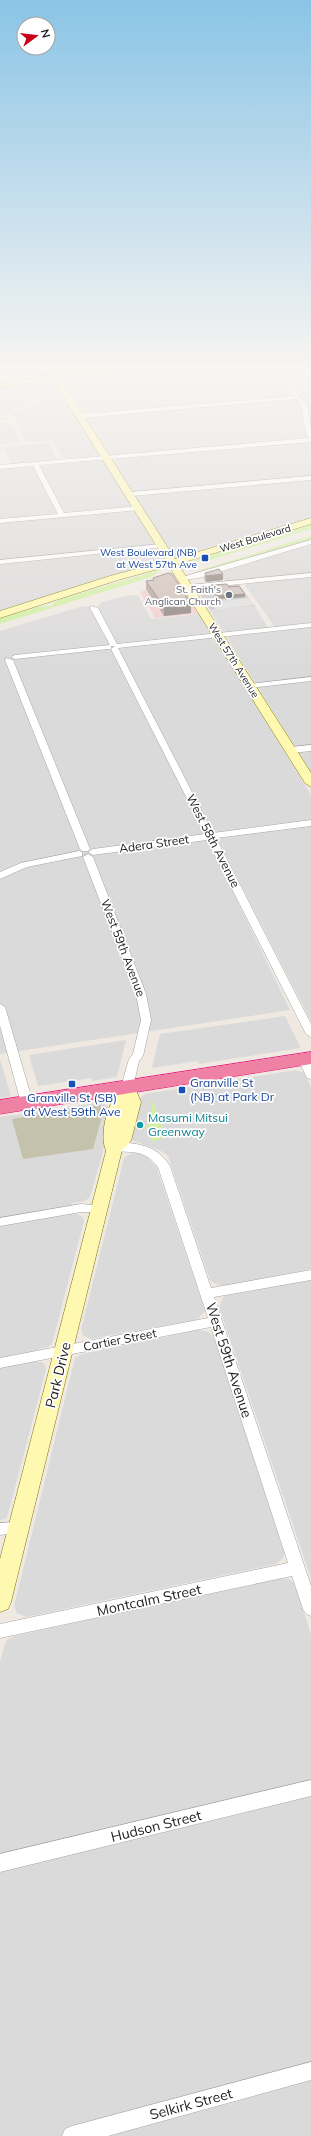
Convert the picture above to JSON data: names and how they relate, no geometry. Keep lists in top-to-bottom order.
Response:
{
  "streets": {
    "street": [
      "West Boulevard",
      "West 57th Avenue",
      "West 58th Avenue",
      "Adera Street",
      "West 59th Avenue",
      "Cartier Street",
      "Park Drive",
      "Montcalm Street",
      "Hudson Street",
      "Selkirk Street"
    ]
  },
  "crossings": [
    ["West Boulevard", "West 57th Avenue"],
    ["West 58th Avenue", "Adera Street"],
    ["Adera Street", "West 59th Avenue"],
    ["West 59th Avenue", "Cartier Street"],
    ["West 59th Avenue", "Park Drive"],
    ["West 59th Avenue", "Montcalm Street"],
    ["Cartier Street", "Park Drive"]
  ],
  "places": {
    "transit": ["West Boulevard (NB) at West 57th Ave", "Granville St (SB) at West 59th Ave", "Granville St (NB) at Park Dr"],
    "other": ["St. Faith's Anglican Church", "Masumi Mitsui Greenway"]
  },
  "north": "right"
}
